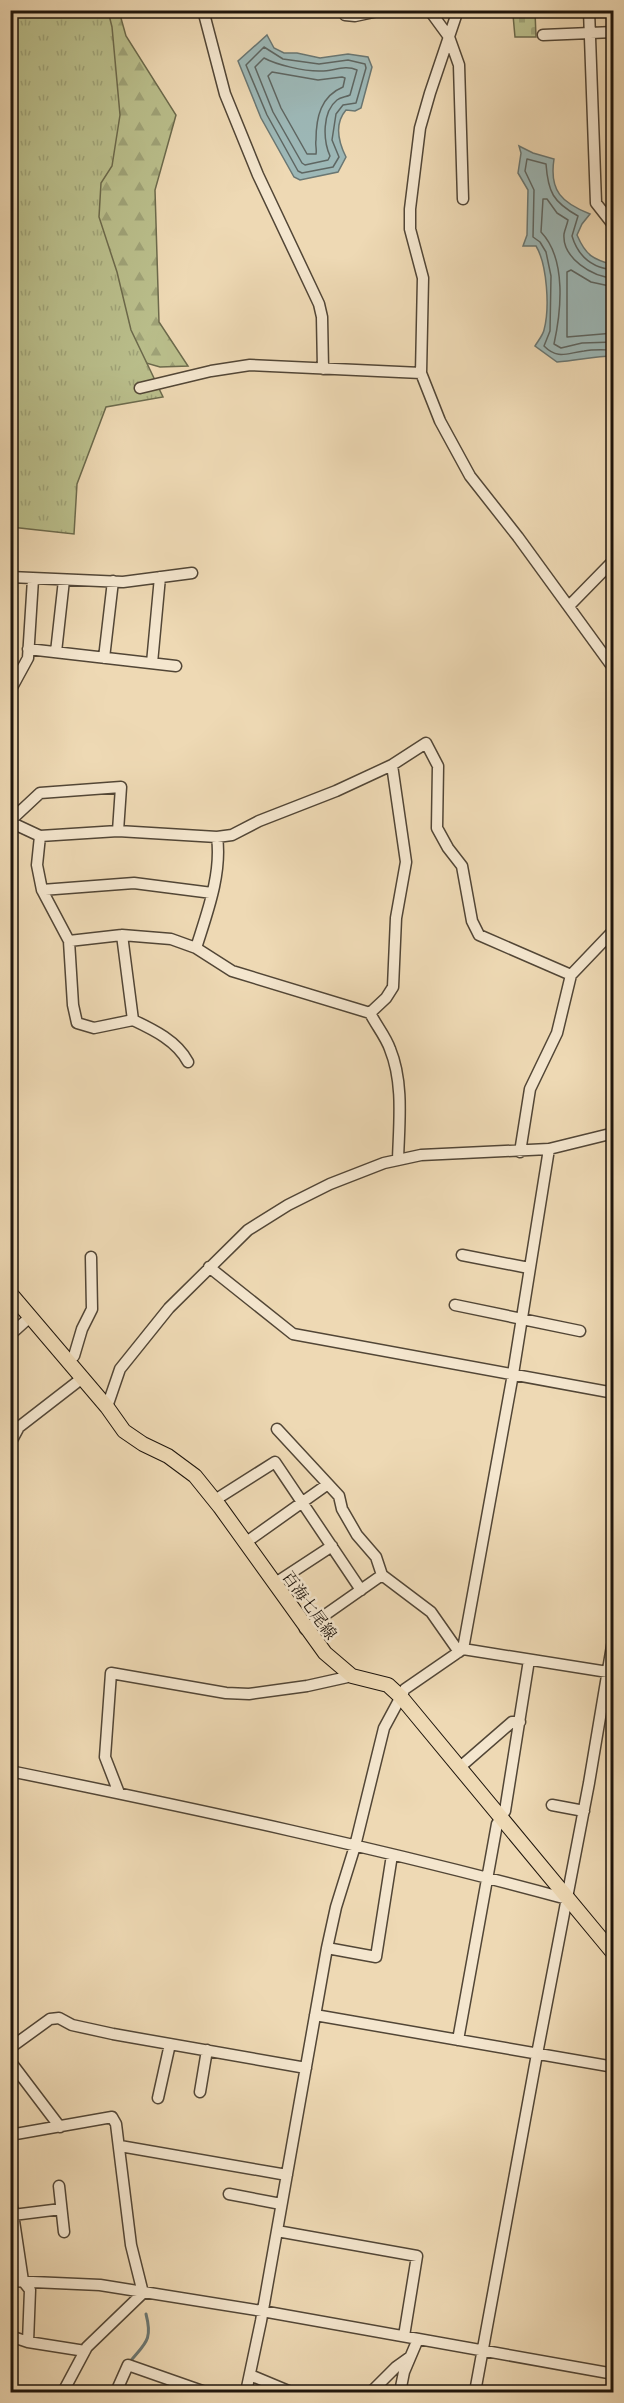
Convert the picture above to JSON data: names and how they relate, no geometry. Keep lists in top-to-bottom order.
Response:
{
  "streets": {
    "main road": ["百海七尾線"]
  }
}
